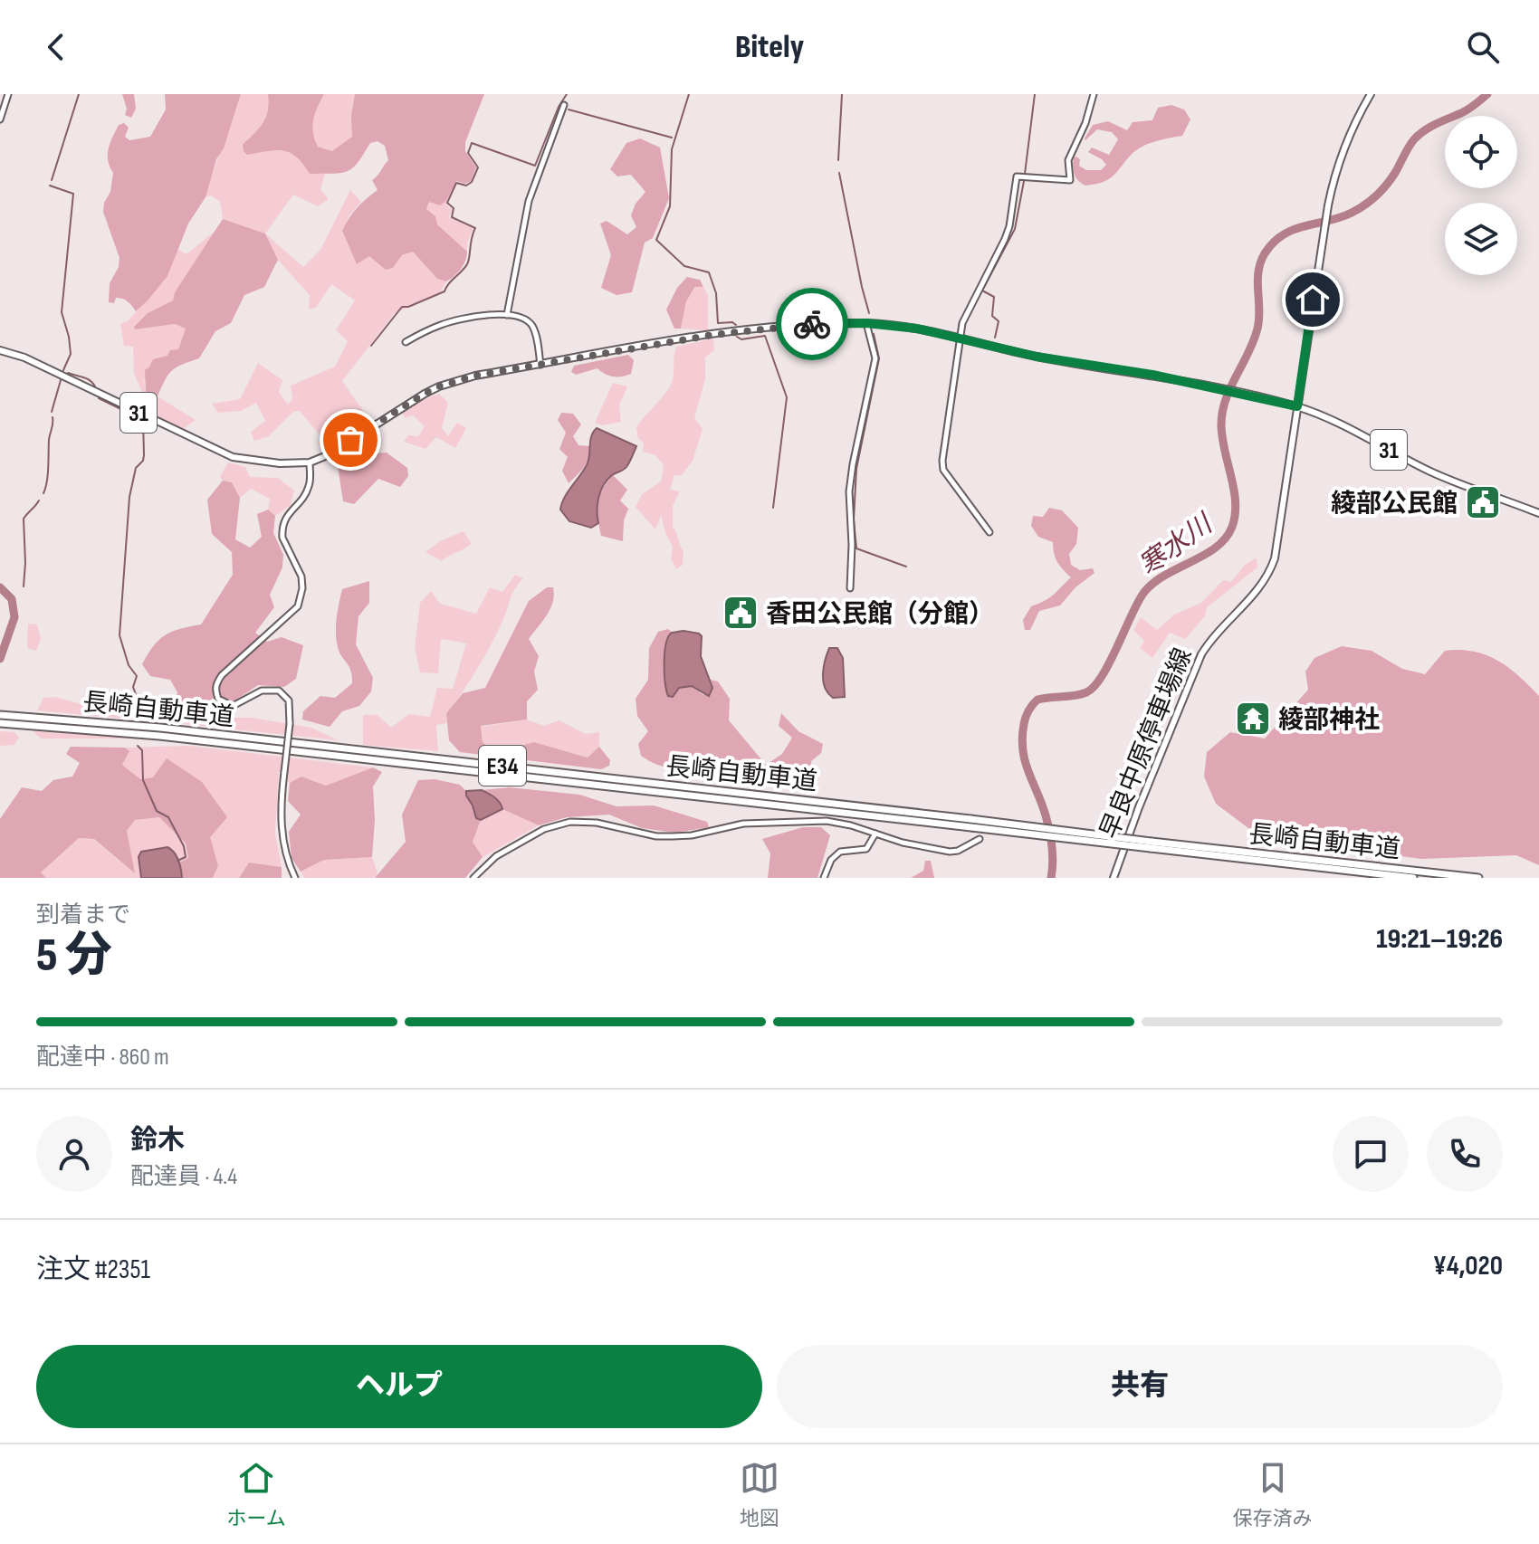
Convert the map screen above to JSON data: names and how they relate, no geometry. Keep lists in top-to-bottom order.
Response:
{
  "streets": {
    "highway": ["長崎自動車道", "E34"],
    "main road": ["31", "早良中原停車場線"]
  },
  "crossings": [
    ["31", "早良中原停車場線"]
  ],
  "water": ["寒水川"],
  "places": {
    "public building": ["綾部公民館", "香田公民館（分館）"],
    "temple": ["綾部神社"]
  },
  "page": {
    "header": "Bitely",
    "heading": ["5 分", "到着まで", "19:21–19:26"],
    "panel": [
      "鈴木",
      "配達員 · 4.4",
      "注文 #2351",
      "¥4,020"
    ],
    "bar": "配達中 · 860 m",
    "buttons": ["ヘルプ", "共有"],
    "tabs": ["ホーム", "地図", "保存済み"]
  }
}
